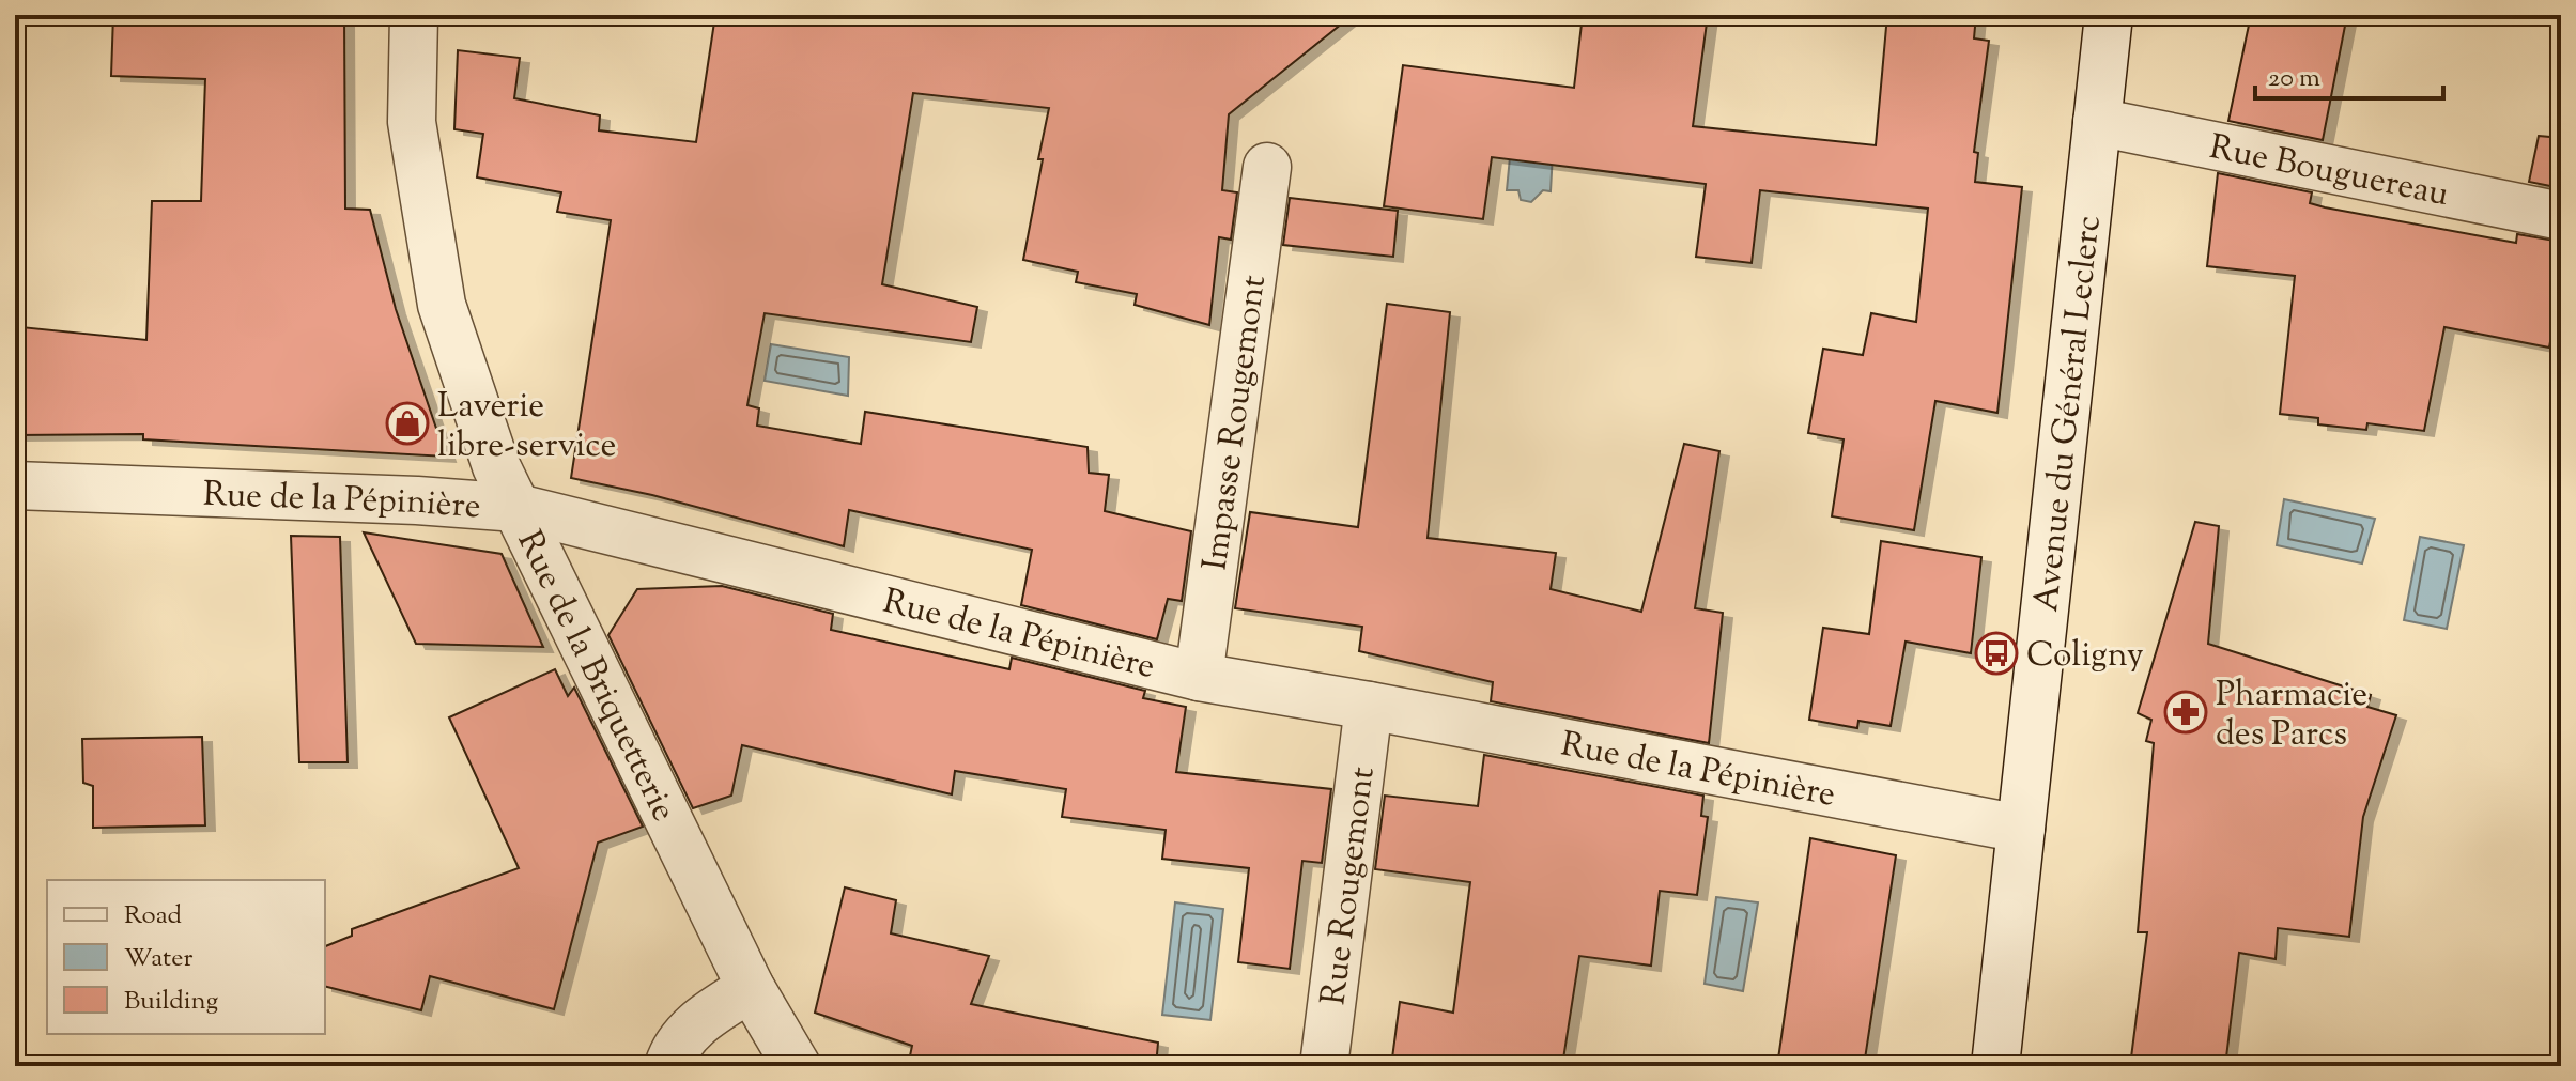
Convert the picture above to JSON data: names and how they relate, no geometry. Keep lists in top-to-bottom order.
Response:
{
  "streets": {
    "street": [
      "Rue Bouguereau",
      "Avenue du Général Leclerc",
      "Impasse Rougemont",
      "Rue de la Pépinière",
      "Rue de la Briquetterie",
      "Rue Rougemont"
    ]
  },
  "crossings": [
    ["Rue Bouguereau", "Avenue du Général Leclerc"],
    ["Avenue du Général Leclerc", "Rue de la Pépinière"],
    ["Impasse Rougemont", "Rue de la Pépinière"],
    ["Rue de la Pépinière", "Rue de la Briquetterie"],
    ["Rue de la Pépinière", "Rue Rougemont"]
  ],
  "places": {
    "shop": ["Laverie libre-service"],
    "bus stop": ["Coligny"],
    "pharmacy": ["Pharmacie des Parcs"]
  },
  "legend": ["Road", "Water", "Building"],
  "scale_bar": "20 m"
}
